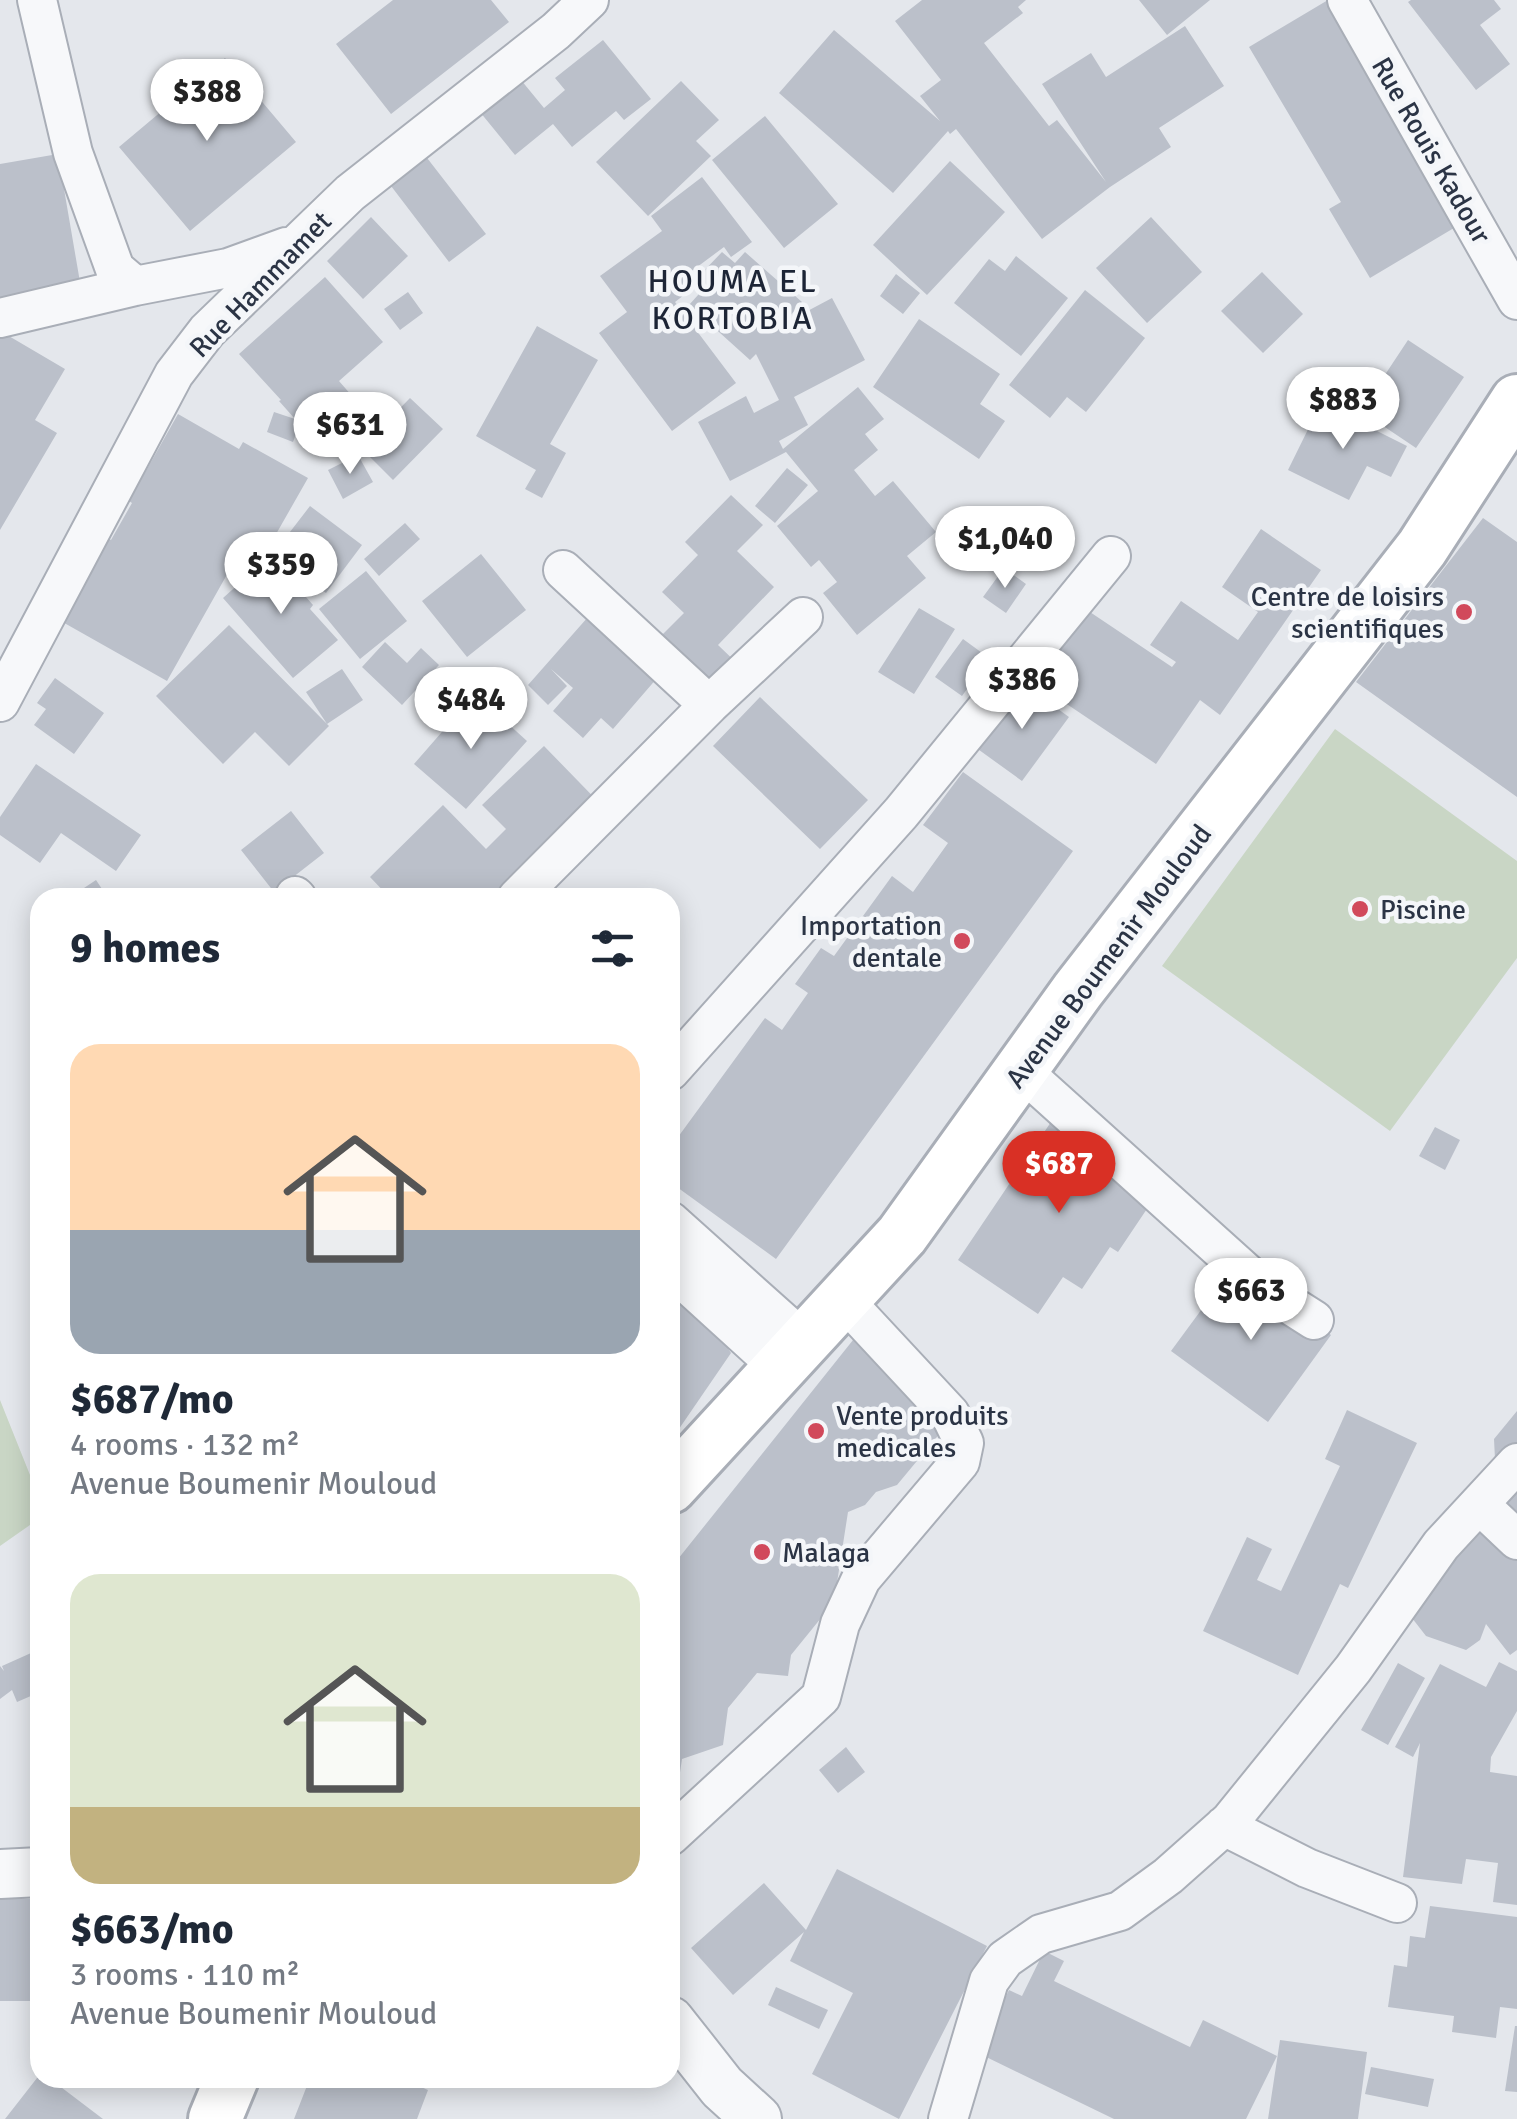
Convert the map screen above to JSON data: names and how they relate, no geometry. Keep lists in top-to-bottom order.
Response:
{
  "streets": {
    "main road": ["Avenue Boumenir Mouloud"],
    "street": ["Rue Rouis Kadour", "Rue Hammamet"]
  },
  "districts": ["HOUMA EL KORTOBIA"],
  "places": [
    "Centre de loisirs scientifiques",
    "Piscine",
    "Importation dentale",
    "Vente produits medicales",
    "Malaga"
  ],
  "page": {
    "price": [
      "$388",
      "$883",
      "$631",
      "$1,040",
      "$359",
      "$386",
      "$484",
      "$687",
      "$663"
    ],
    "heading": "9 homes",
    "list": [
      {
        "name": "$687/mo",
        "note": "4 rooms · 132 m² · Avenue Boumenir Mouloud"
      },
      {
        "name": "$663/mo",
        "note": "3 rooms · 110 m² · Avenue Boumenir Mouloud"
      }
    ]
  }
}
